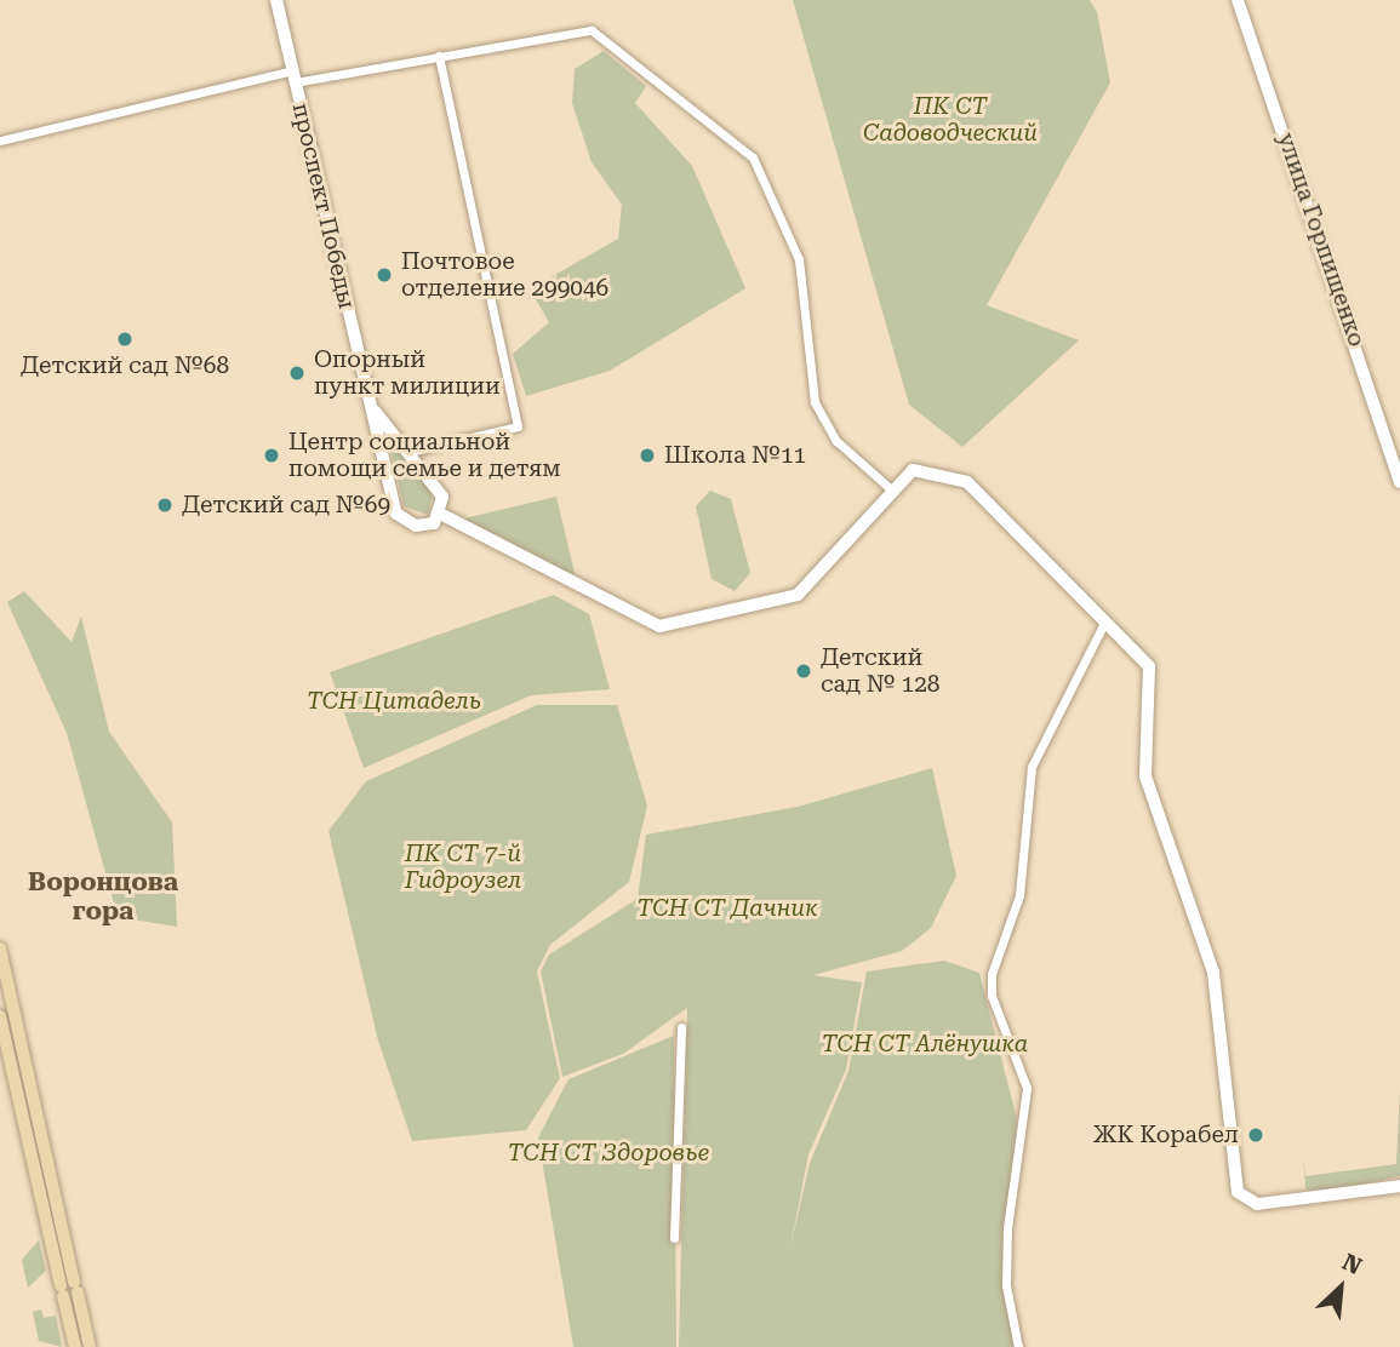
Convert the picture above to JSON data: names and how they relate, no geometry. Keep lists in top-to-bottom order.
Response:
{
  "streets": {
    "street": ["проспект Победы", "улица Горпищенко"]
  },
  "districts": ["Воронцова гора"],
  "parks": [
    "ПК СТ Садоводческий",
    "ТСН Цитадель",
    "ПК СТ 7-й Гидроузел",
    "ТСН СТ Дачник",
    "ТСН СТ Алёнушка",
    "ТСН СТ Здоровье"
  ],
  "places": [
    "Почтовое отделение 299046",
    "Детский сад №68",
    "Опорный пункт милиции",
    "Центр социальной помощи семье и детям",
    "Школа №11",
    "Детский сад №69",
    "Детский сад № 128",
    "ЖК Корабел"
  ],
  "north": "top right"
}
